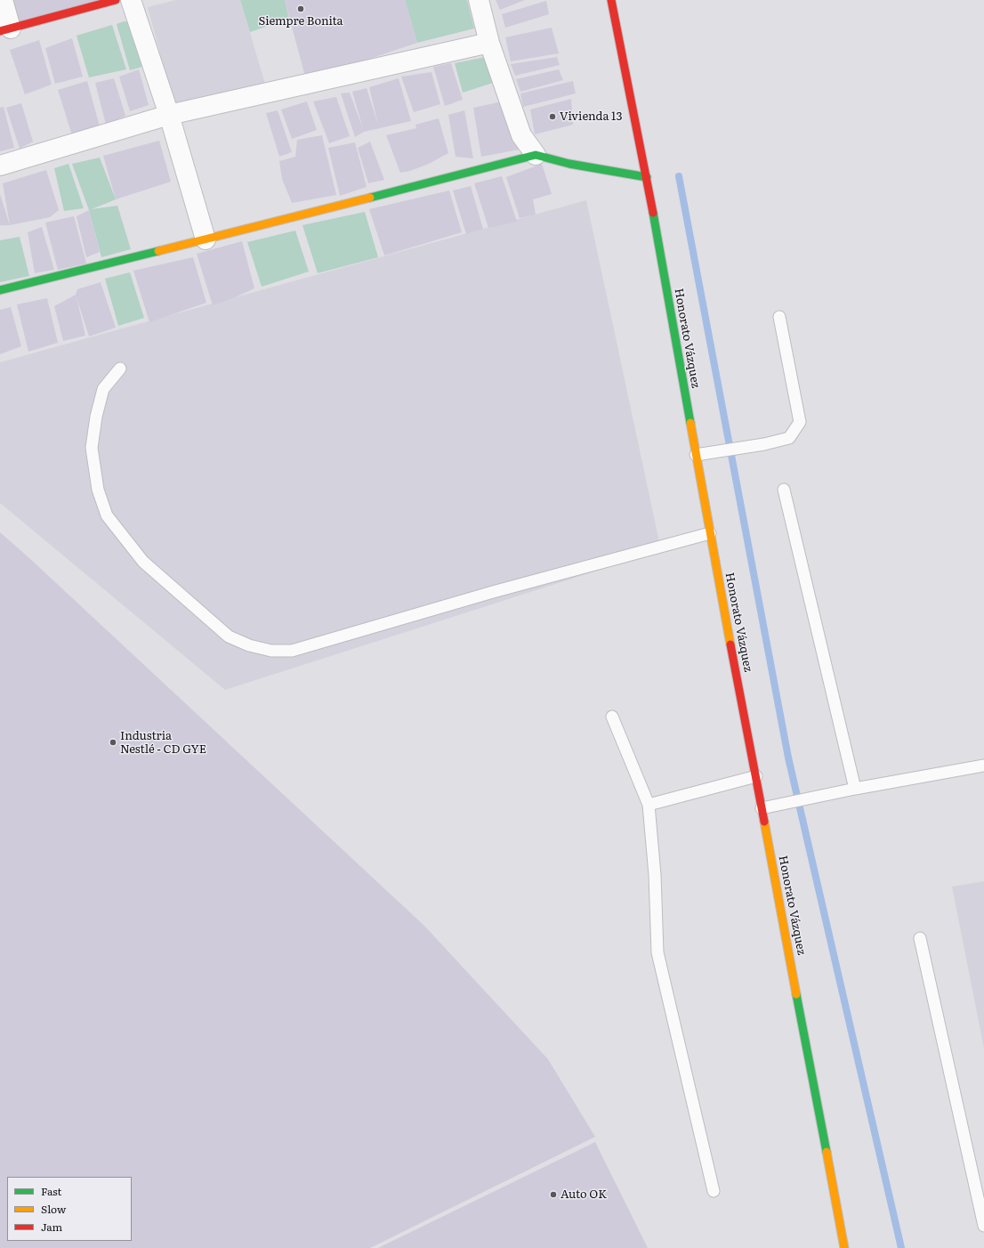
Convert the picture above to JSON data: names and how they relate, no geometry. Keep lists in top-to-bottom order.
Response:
{
  "streets": {
    "street": ["Honorato Vázquez"]
  },
  "places": [
    "Siempre Bonita",
    "Vivienda 13",
    "Industria Nestlé - CD GYE",
    "Auto OK"
  ],
  "legend": ["Fast", "Slow", "Jam"]
}
